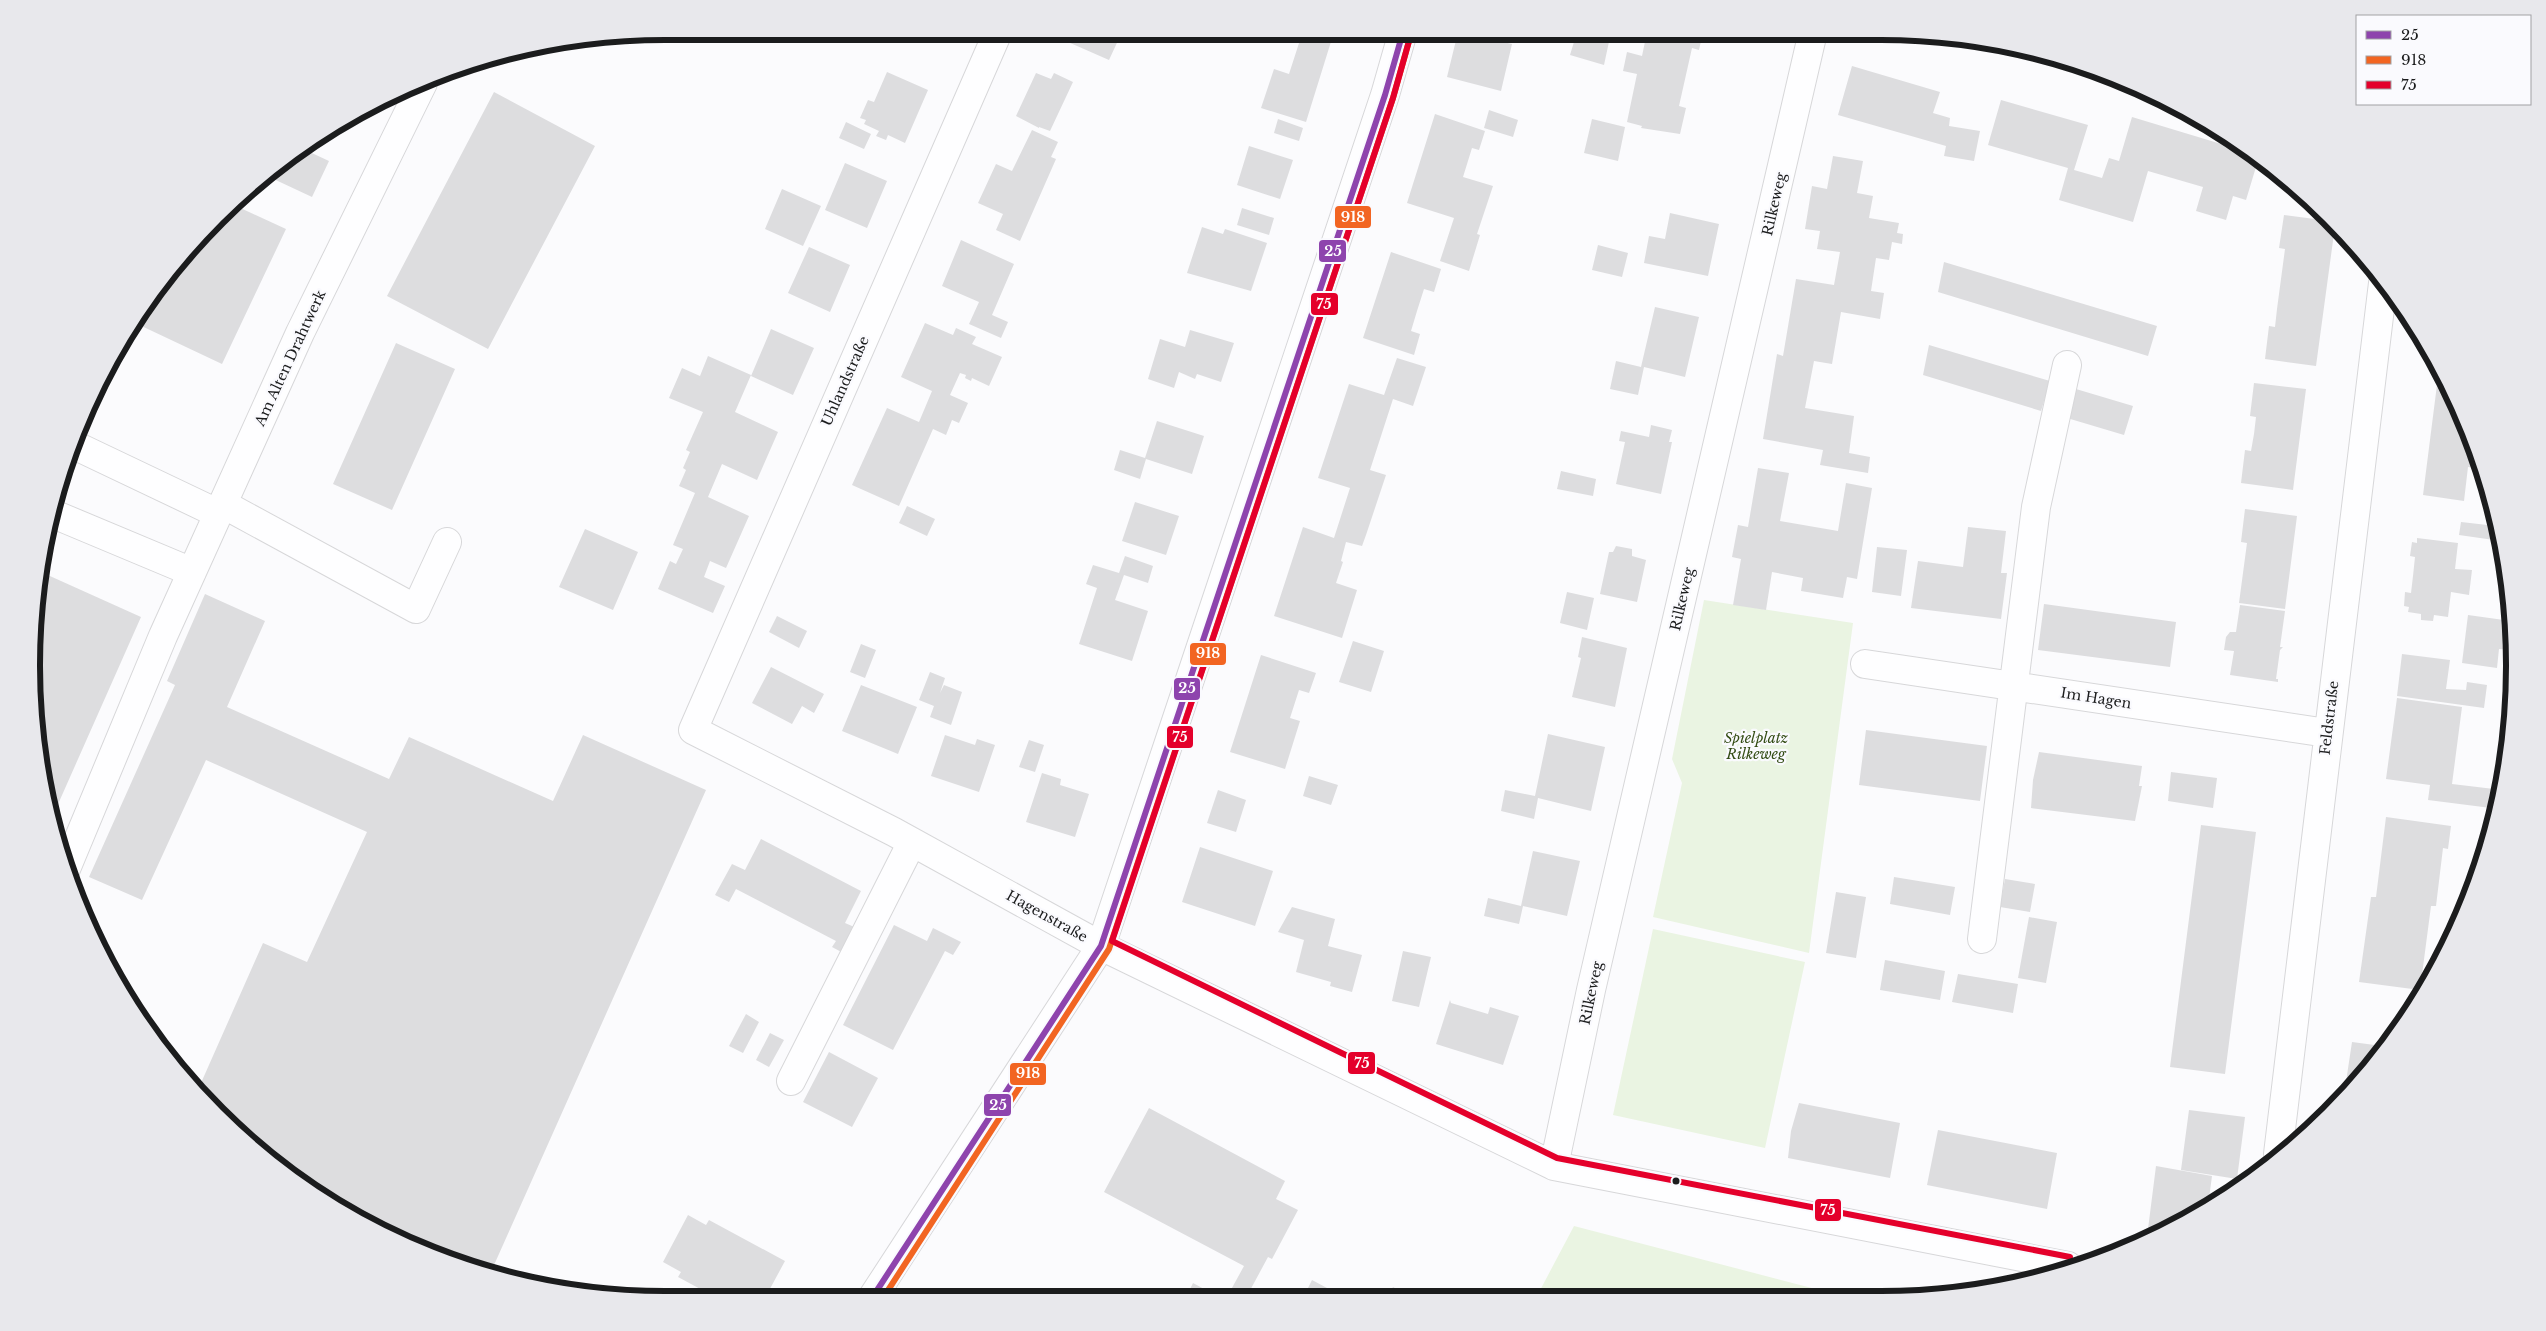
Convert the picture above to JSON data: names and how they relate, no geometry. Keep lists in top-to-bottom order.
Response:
{
  "streets": {
    "street": [
      "Rilkeweg",
      "Am Alten Drahtwerk",
      "Uhlandstraße",
      "Im Hagen",
      "Feldstraße",
      "Hagenstraße"
    ]
  },
  "crossings": [
    ["Rilkeweg", "Hagenstraße"],
    ["Uhlandstraße", "Hagenstraße"],
    ["Im Hagen", "Feldstraße"]
  ],
  "parks": ["Spielplatz Rilkeweg"],
  "lines": ["transit line 25", "transit line 918", "transit line 75"],
  "legend": ["25", "918", "75"]
}
